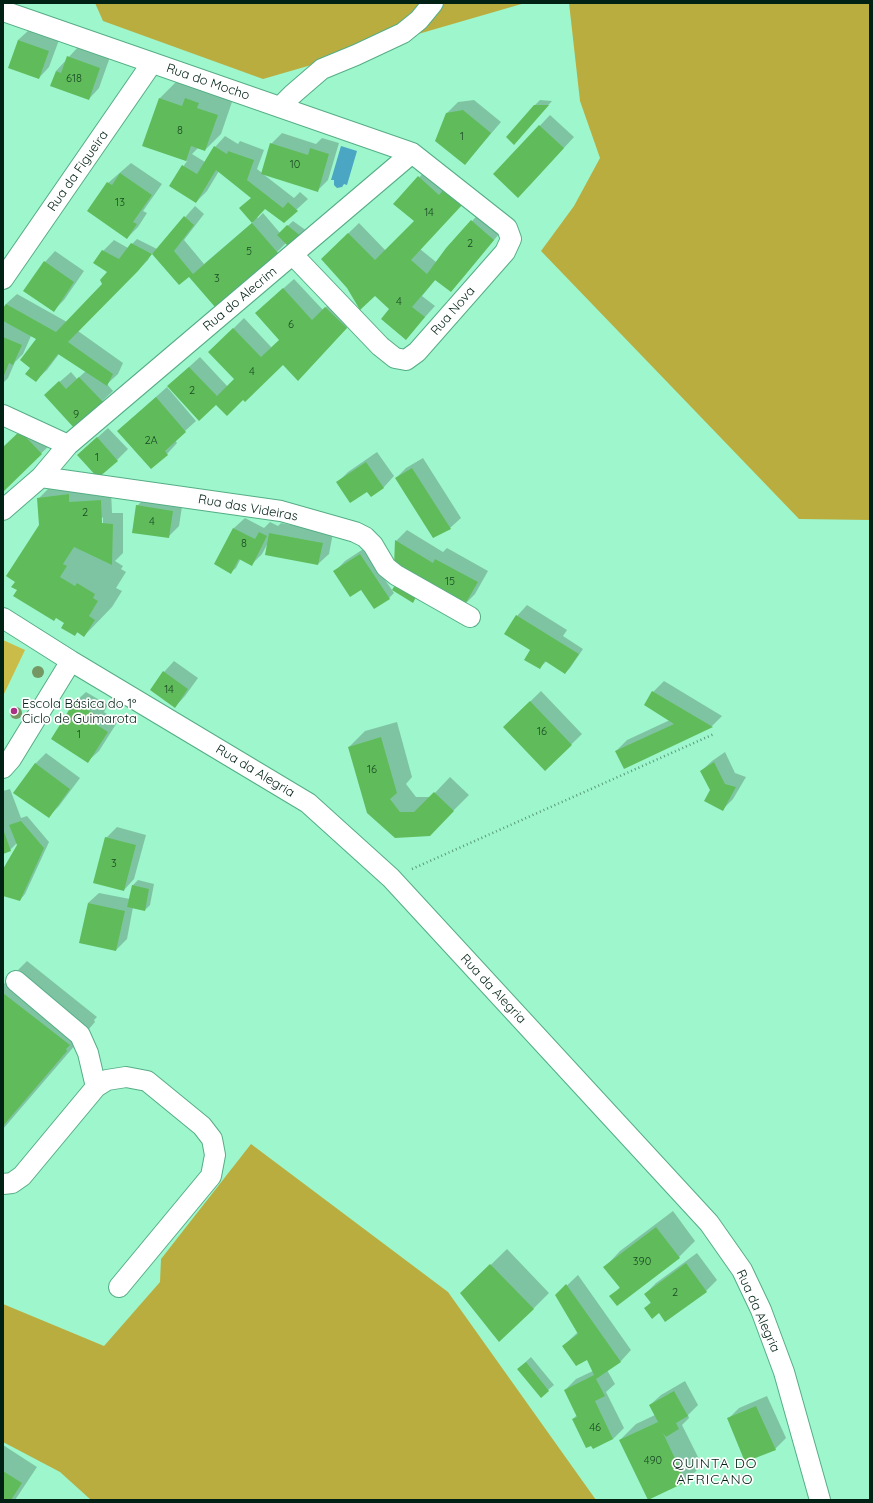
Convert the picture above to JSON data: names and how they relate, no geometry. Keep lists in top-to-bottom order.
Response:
{
  "streets": {
    "street": [
      "Rua do Mocho",
      "Rua da Figueira",
      "Rua do Alecrim",
      "Rua Nova",
      "Rua das Videiras",
      "Rua da Alegria"
    ]
  },
  "crossings": [
    ["Rua do Mocho", "Rua da Figueira"],
    ["Rua do Mocho", "Rua do Alecrim"],
    ["Rua do Mocho", "Rua Nova"],
    ["Rua do Alecrim", "Rua Nova"],
    ["Rua do Alecrim", "Rua das Videiras"]
  ],
  "districts": ["QUINTA DO AFRICANO"],
  "places": ["Escola Básica do 1° Ciclo de Guimarota"],
  "house_numbers": [
    "618",
    "8",
    "1",
    "10",
    "13",
    "14",
    "2",
    "5",
    "3",
    "4",
    "6",
    "4",
    "2",
    "9",
    "2A",
    "1",
    "2",
    "4",
    "8",
    "15",
    "14",
    "16",
    "1",
    "16",
    "3",
    "390",
    "2",
    "46",
    "490"
  ]
}
